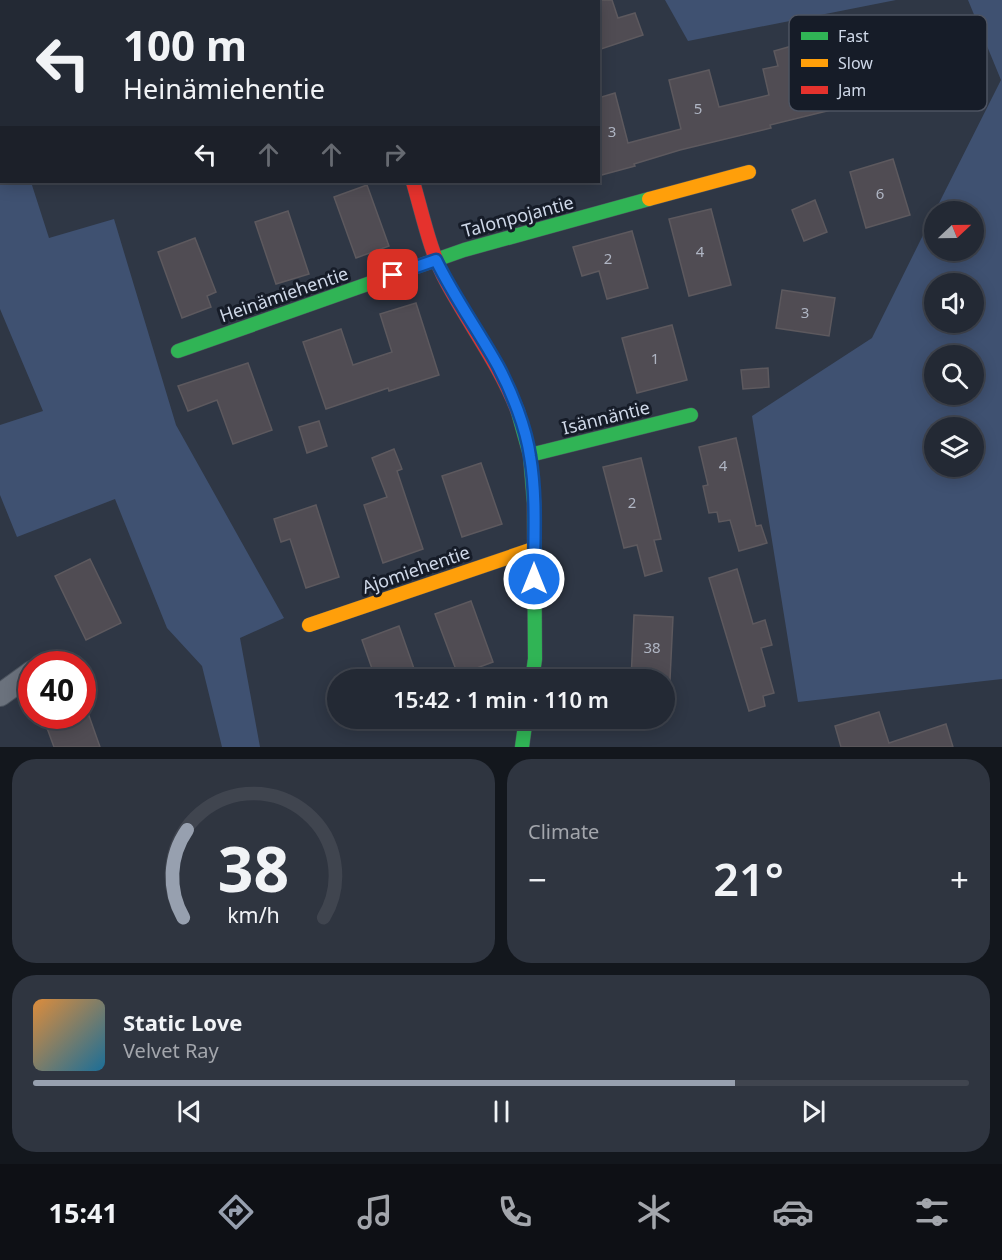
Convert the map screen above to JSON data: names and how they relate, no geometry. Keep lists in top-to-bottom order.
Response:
{
  "streets": {
    "street": [
      "Talonpojantie",
      "Heinämiehentie",
      "Isännäntie",
      "Ajomiehentie"
    ]
  },
  "crossings": [
    ["Talonpojantie", "Heinämiehentie"]
  ],
  "house_numbers": [
    "5",
    "3",
    "6",
    "4",
    "2",
    "3",
    "1",
    "4",
    "2",
    "38"
  ],
  "legend": ["Fast", "Slow", "Jam"],
  "north": "right",
  "page": {
    "turn": ["100 m", "Heinämiehentie"],
    "limit": "40",
    "trip": "15:42 · 1 min · 110 m",
    "tile": "Climate",
    "heat": ["−", "21°", "+"],
    "song": ["Static Love", "Velvet Ray"],
    "tabs": "15:41",
    "gauge": ["38", "km/h"]
  }
}
